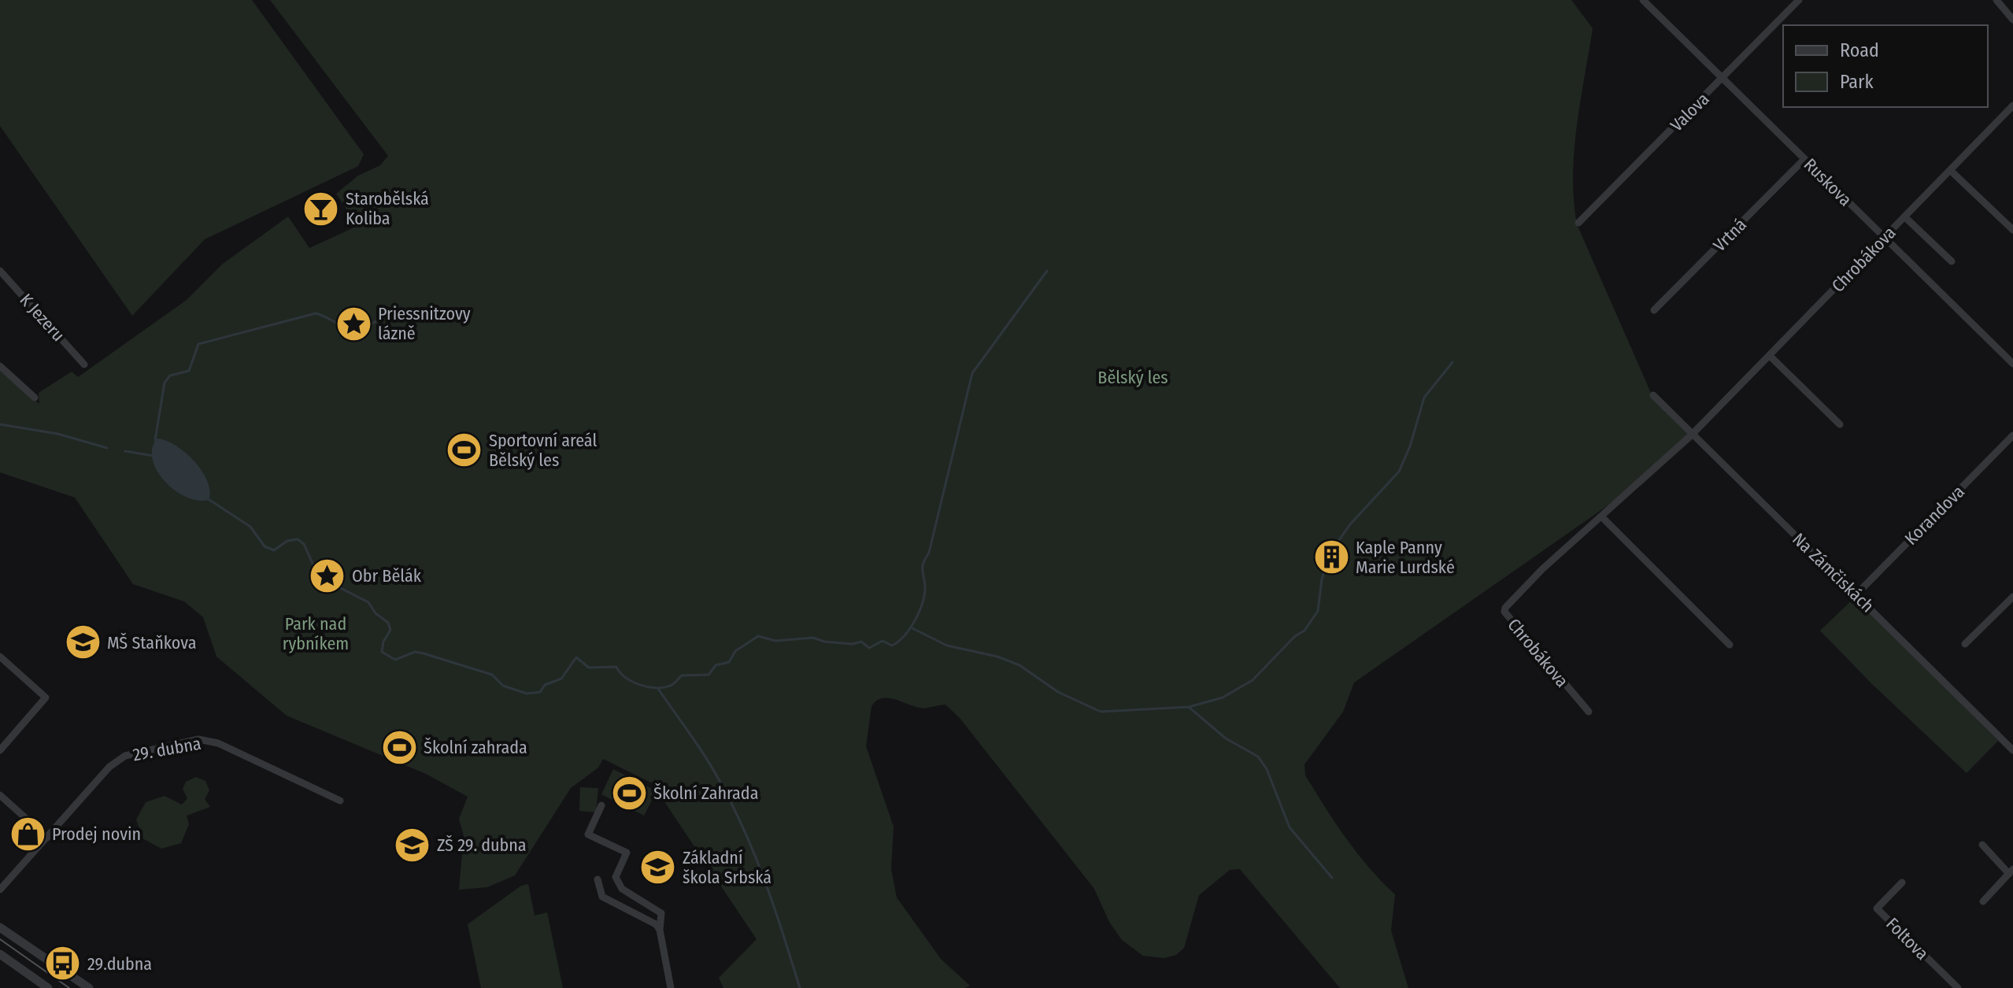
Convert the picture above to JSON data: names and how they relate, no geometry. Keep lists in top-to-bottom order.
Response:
{
  "streets": {
    "street": [
      "Valova",
      "Ruskova",
      "Vrtná",
      "Chrobákova",
      "K Jezeru",
      "Korandova",
      "Na Zámčiskách",
      "29. dubna",
      "Foltova"
    ]
  },
  "crossings": [
    ["Valova", "Ruskova"],
    ["Ruskova", "Vrtná"],
    ["Ruskova", "Chrobákova"],
    ["Chrobákova", "Na Zámčiskách"],
    ["Korandova", "Na Zámčiskách"]
  ],
  "parks": ["Bělský les", "Park nad rybníkem"],
  "places": {
    "bar": ["Starobělská Koliba"],
    "place": ["Priessnitzovy lázně", "Obr Bělák"],
    "sports": ["Sportovní areál Bělský les", "Školní zahrada", "Školní Zahrada"],
    "building": ["Kaple Panny Marie Lurdské"],
    "school or university": ["MŠ Staňkova", "ZŠ 29. dubna", "Základní škola Srbská"],
    "shop": ["Prodej novin"],
    "bus stop": ["29.dubna"]
  },
  "legend": ["Road", "Park"]
}
